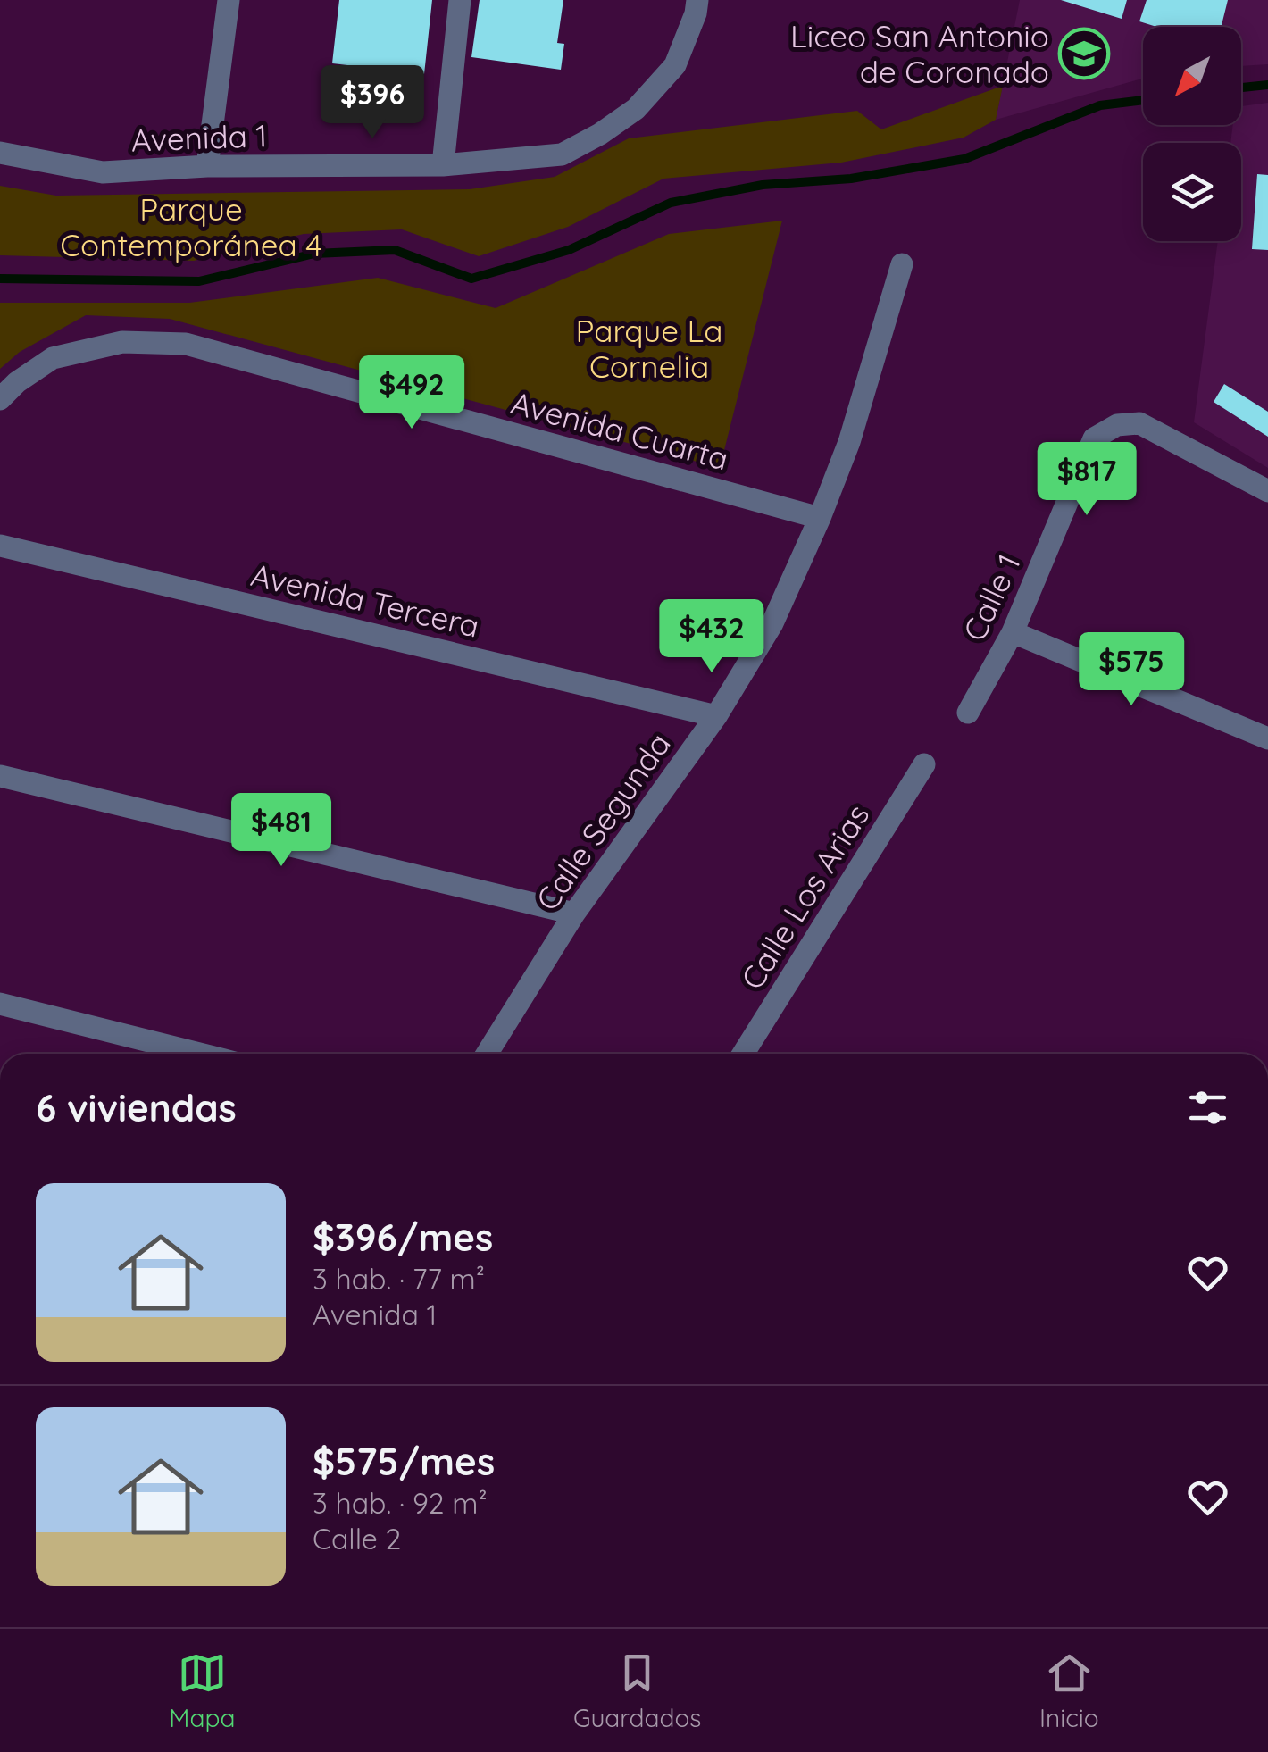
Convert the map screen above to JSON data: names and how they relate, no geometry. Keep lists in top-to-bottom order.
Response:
{
  "streets": {
    "street": [
      "Avenida 1",
      "Avenida Cuarta",
      "Calle 1",
      "Avenida Tercera",
      "Calle Segunda",
      "Calle Los Arias"
    ]
  },
  "crossings": [
    ["Avenida Cuarta", "Calle Segunda"],
    ["Avenida Tercera", "Calle Segunda"]
  ],
  "parks": ["Parque Contemporánea 4", "Parque La Cornelia"],
  "places": {
    "school or university": ["Liceo San Antonio de Coronado"]
  },
  "north": "bottom left",
  "page": {
    "price": [
      "$396",
      "$492",
      "$817",
      "$432",
      "$575",
      "$481"
    ],
    "heading": "6 viviendas",
    "list": [
      {
        "name": "$396/mes",
        "note": "3 hab. · 77 m² · Avenida 1"
      },
      {
        "name": "$575/mes",
        "note": "3 hab. · 92 m² · Calle 2"
      }
    ],
    "tabs": ["Mapa", "Guardados", "Inicio"]
  }
}
